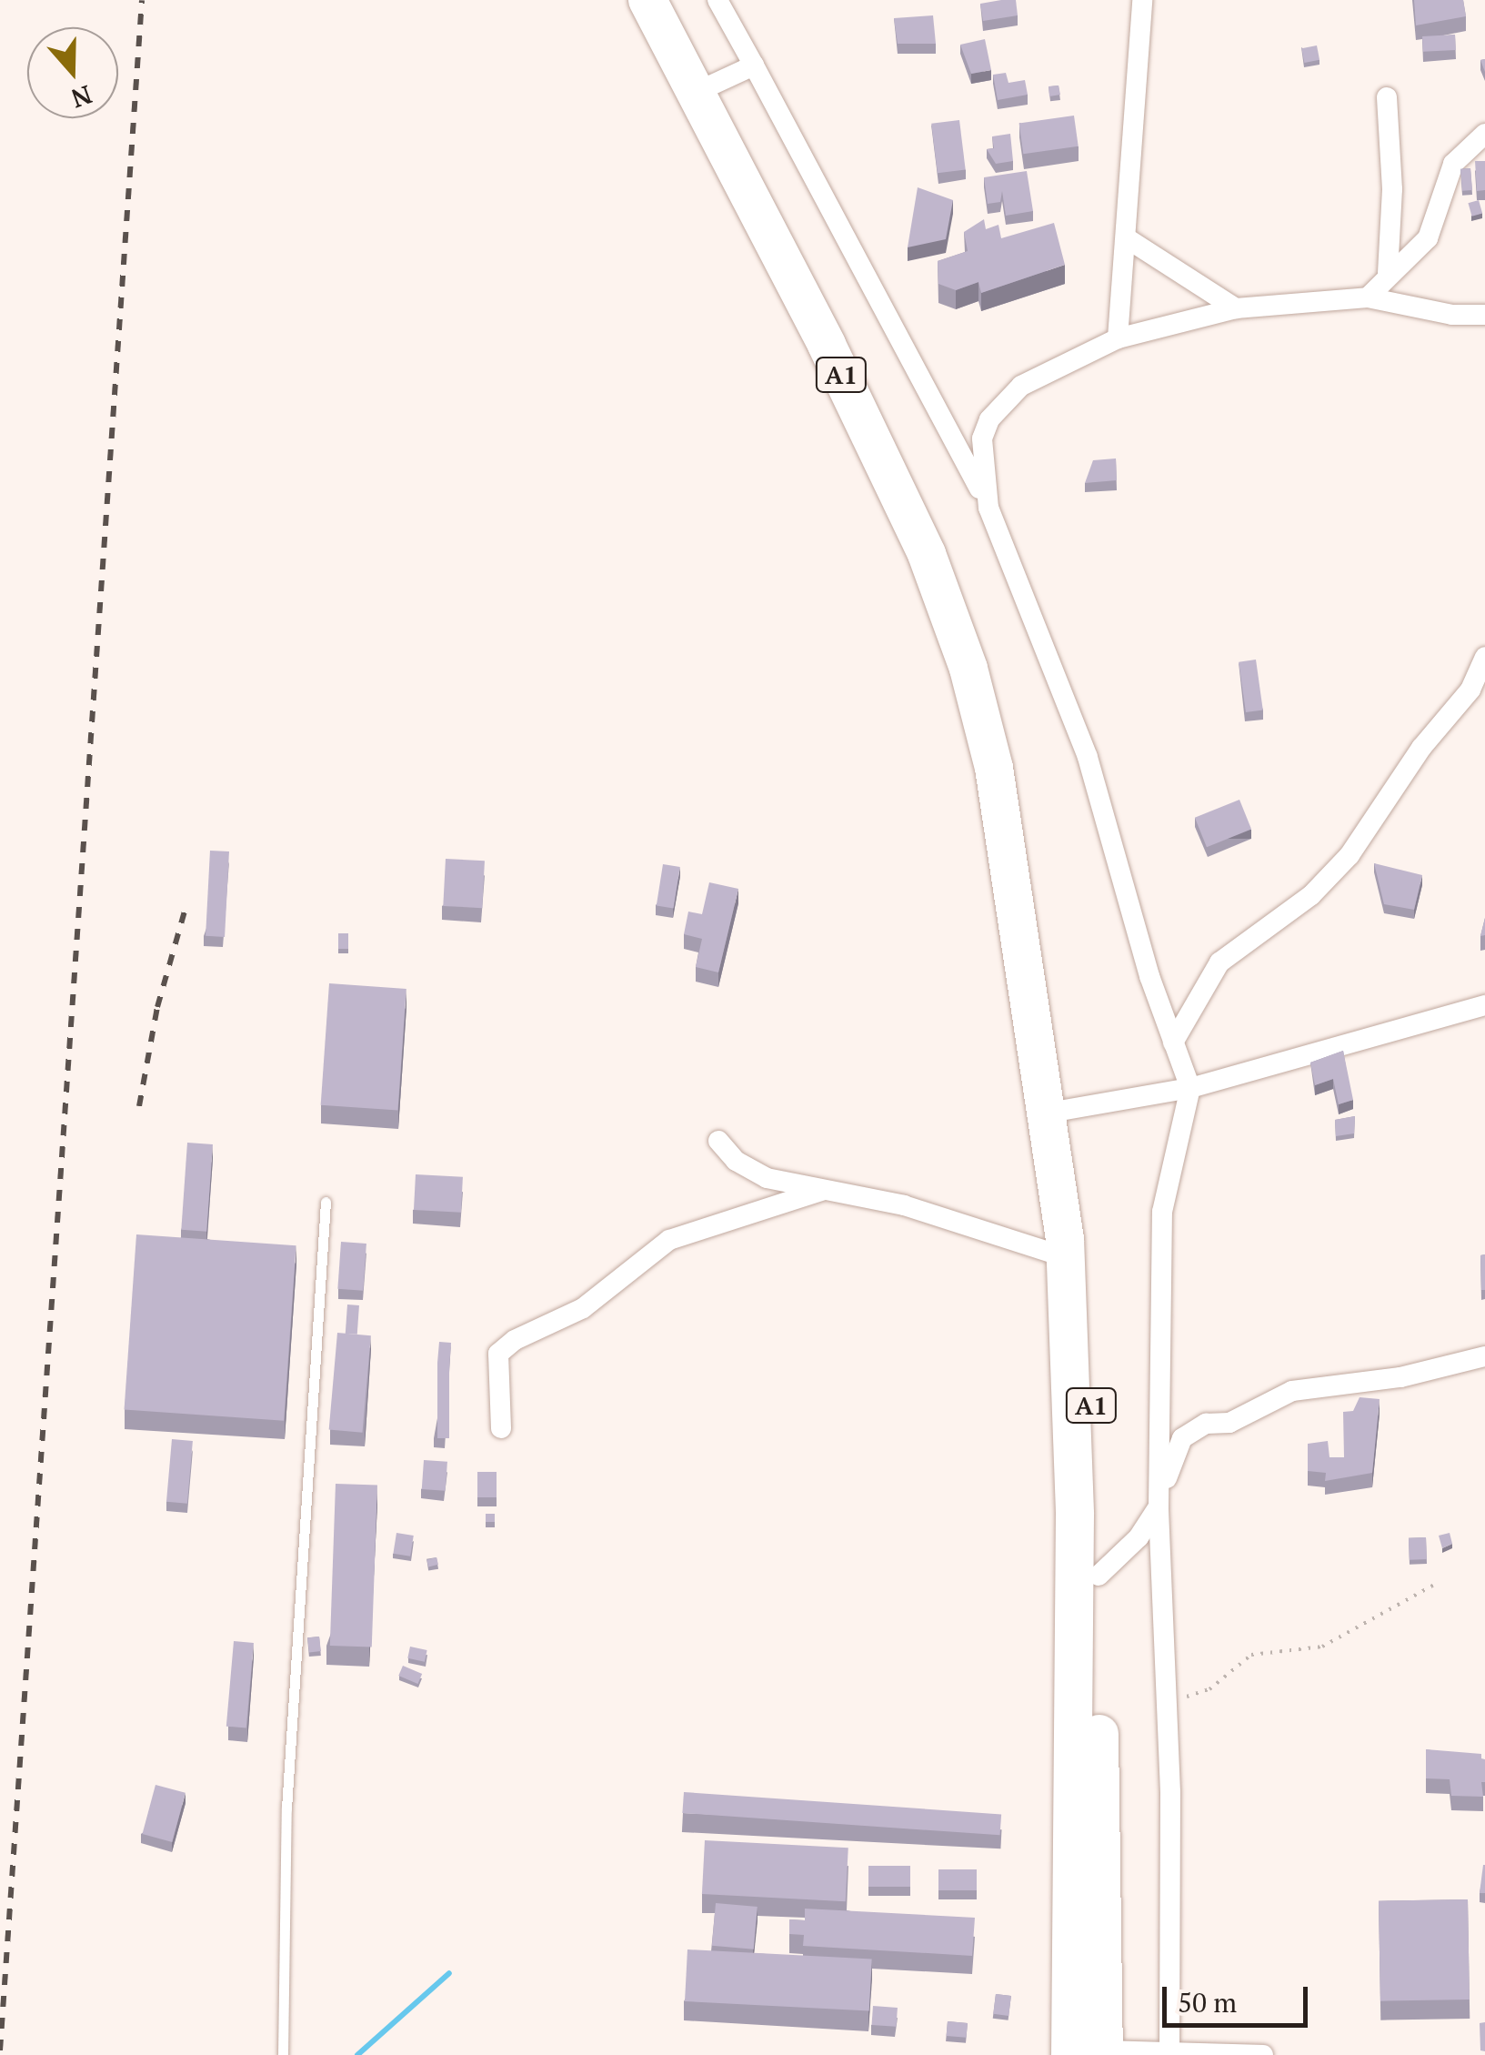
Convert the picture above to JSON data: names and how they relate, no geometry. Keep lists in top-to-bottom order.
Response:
{
  "streets": {
    "highway": ["A1"]
  },
  "scale_bar": "50 m",
  "north": "bottom"
}
